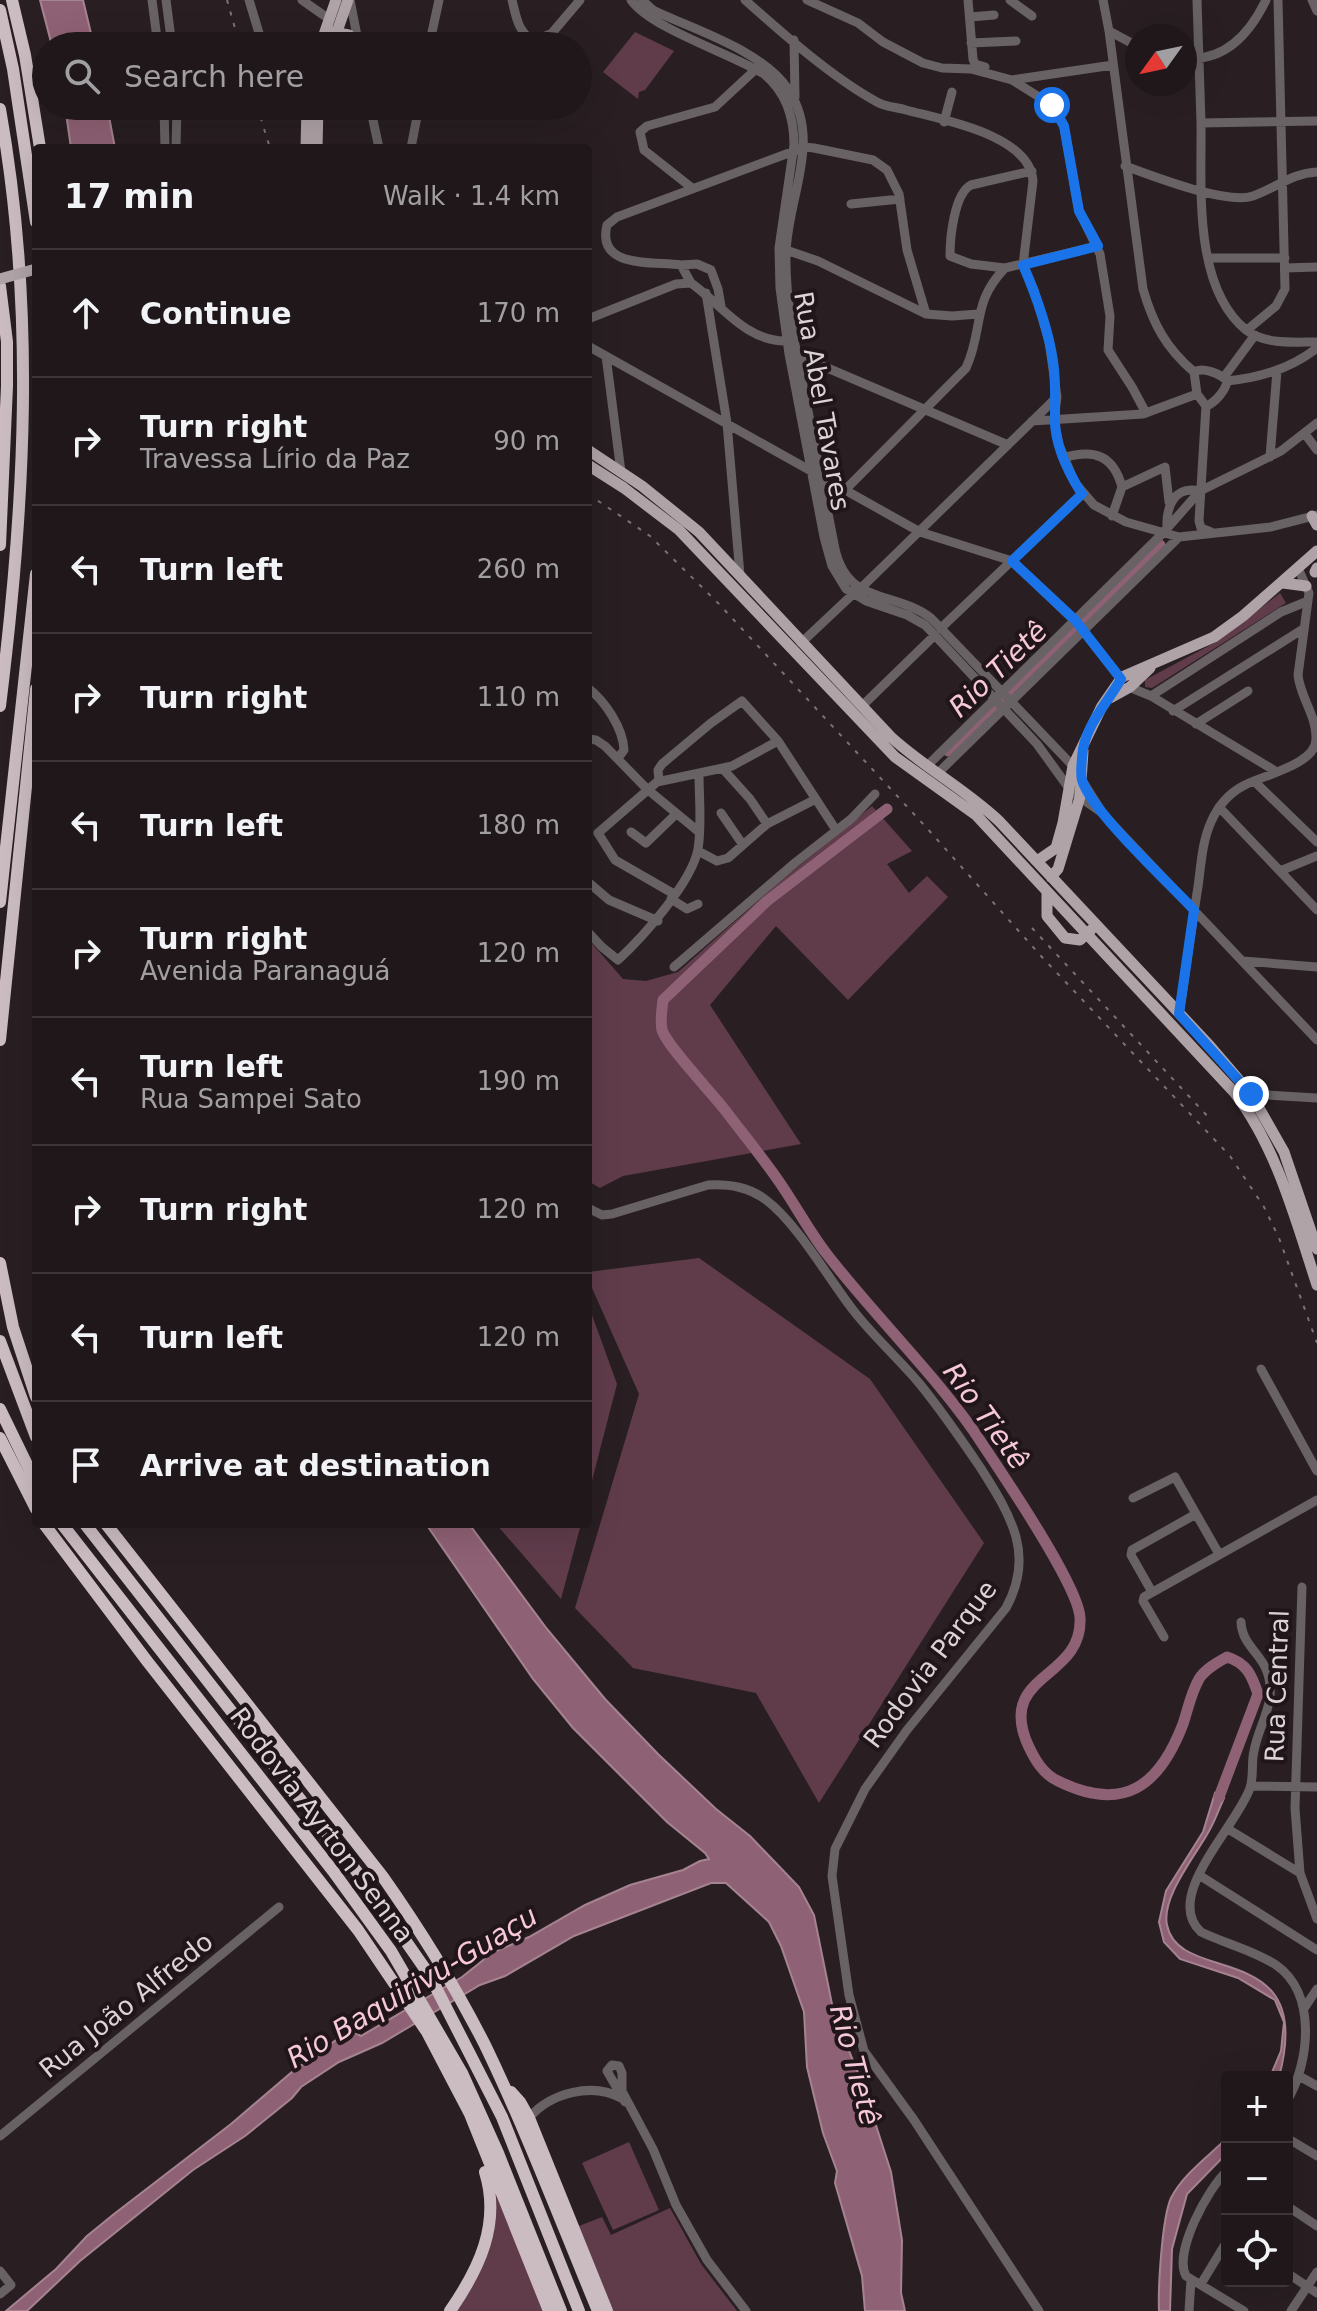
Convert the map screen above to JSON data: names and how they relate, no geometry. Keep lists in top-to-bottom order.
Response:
{
  "streets": {
    "highway": ["Rodovia Ayrton Senna"],
    "street": [
      "Rua Abel Tavares",
      "Rodovia Parque",
      "Rua Central",
      "Rua João Alfredo"
    ]
  },
  "water": ["Rio Tietê", "Rio Baquirivu-Guaçu"],
  "north": "bottom left",
  "page": {
    "search": "Search here",
    "heading": ["17 min", "Walk · 1.4 km"],
    "list": [
      ["Continue", "170 m"],
      ["Turn right", "Travessa Lírio da Paz", "90 m"],
      ["Turn left", "260 m"],
      ["Turn right", "110 m"],
      ["Turn left", "180 m"],
      ["Turn right", "Avenida Paranaguá", "120 m"],
      ["Turn left", "Rua Sampei Sato", "190 m"],
      ["Turn right", "120 m"],
      ["Turn left", "120 m"],
      "Arrive at destination"
    ],
    "map_buttons": ["+", "−"]
  }
}
